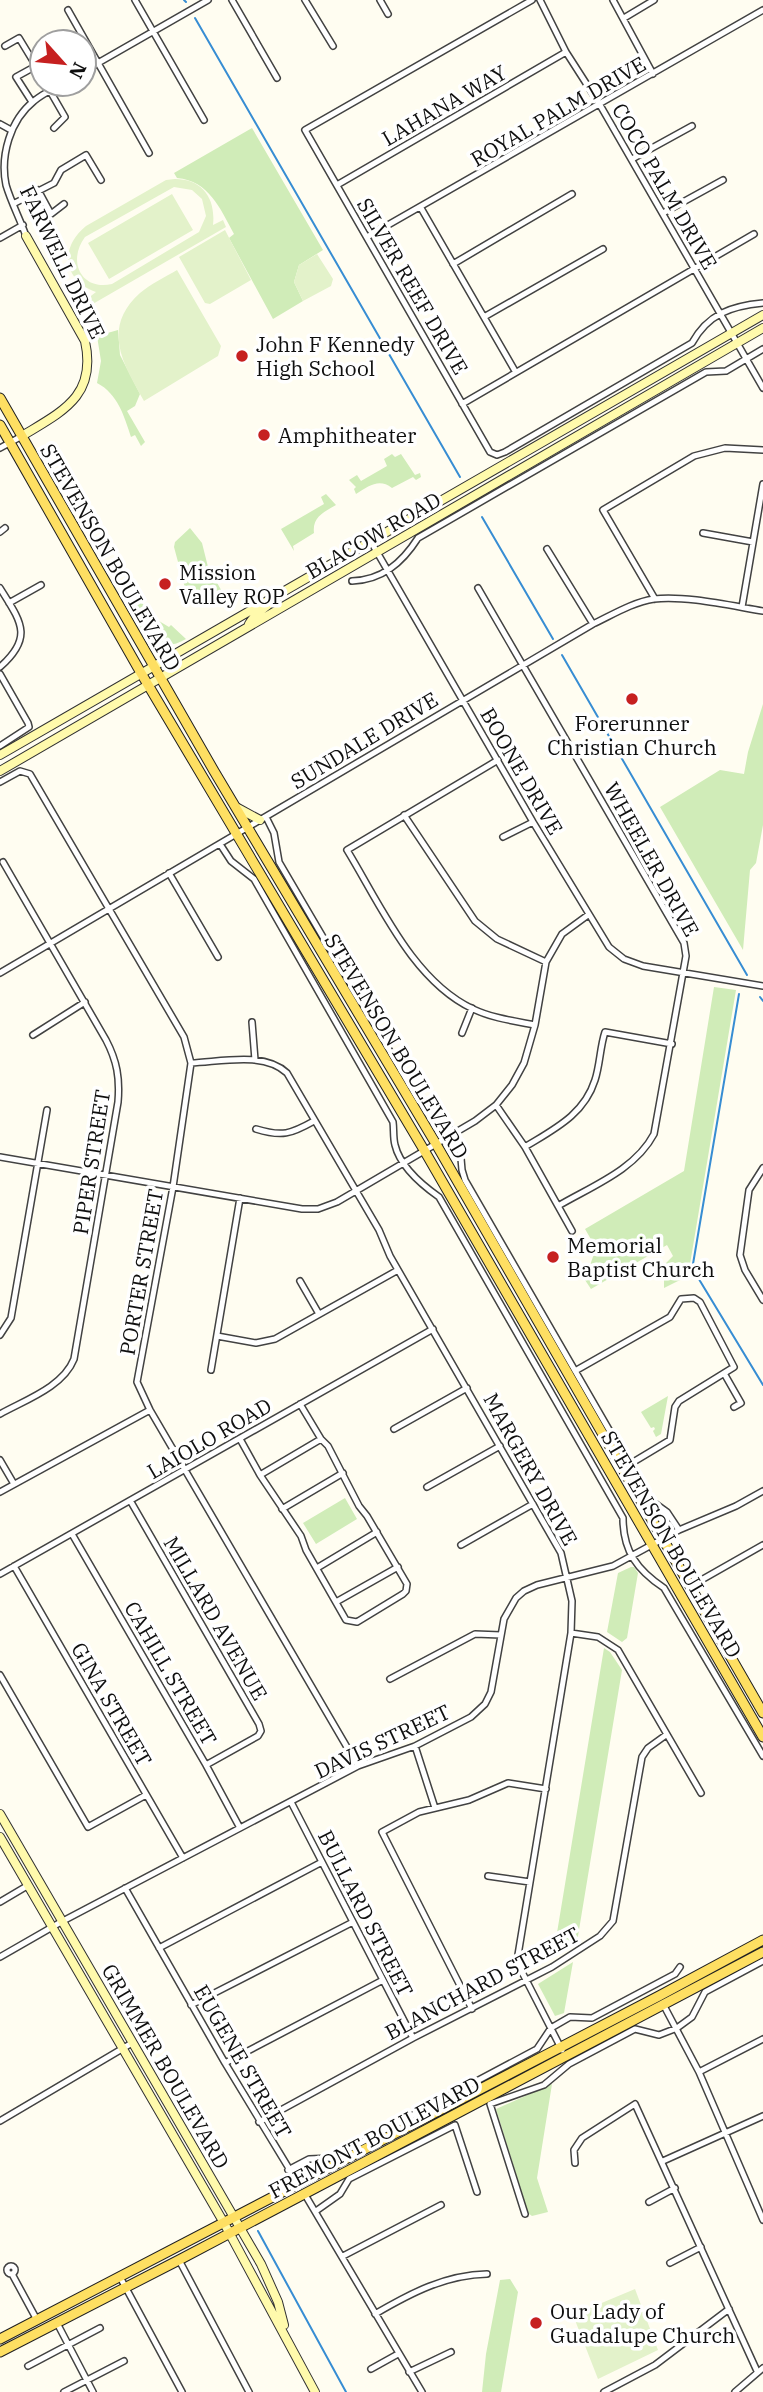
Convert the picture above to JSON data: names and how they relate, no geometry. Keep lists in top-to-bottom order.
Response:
{
  "streets": {
    "main road": [
      "FARWELL DRIVE",
      "BLACOW ROAD",
      "STEVENSON BOULEVARD",
      "GRIMMER BOULEVARD",
      "FREMONT BOULEVARD"
    ],
    "street": [
      "LAHANA WAY",
      "ROYAL PALM DRIVE",
      "COCO PALM DRIVE",
      "SILVER REEF DRIVE",
      "SUNDALE DRIVE",
      "BOONE DRIVE",
      "WHEELER DRIVE",
      "PIPER STREET",
      "PORTER STREET",
      "LAIOLO ROAD",
      "MARGERY DRIVE",
      "MILLARD AVENUE",
      "CAHILL STREET",
      "GINA STREET",
      "DAVIS STREET",
      "BULLARD STREET",
      "BLANCHARD STREET",
      "EUGENE STREET"
    ]
  },
  "crossings": [
    ["LAHANA WAY", "COCO PALM DRIVE"],
    ["LAHANA WAY", "SILVER REEF DRIVE"],
    ["ROYAL PALM DRIVE", "COCO PALM DRIVE"],
    ["ROYAL PALM DRIVE", "SILVER REEF DRIVE"],
    ["COCO PALM DRIVE", "SILVER REEF DRIVE"],
    ["COCO PALM DRIVE", "BLACOW ROAD"],
    ["FARWELL DRIVE", "STEVENSON BOULEVARD"],
    ["BLACOW ROAD", "STEVENSON BOULEVARD"],
    ["BLACOW ROAD", "BOONE DRIVE"],
    ["STEVENSON BOULEVARD", "SUNDALE DRIVE"],
    ["STEVENSON BOULEVARD", "DAVIS STREET"],
    ["SUNDALE DRIVE", "BOONE DRIVE"],
    ["SUNDALE DRIVE", "WHEELER DRIVE"],
    ["SUNDALE DRIVE", "PIPER STREET"],
    ["SUNDALE DRIVE", "PORTER STREET"],
    ["BOONE DRIVE", "WHEELER DRIVE"],
    ["PORTER STREET", "LAIOLO ROAD"],
    ["PORTER STREET", "MARGERY DRIVE"],
    ["PORTER STREET", "DAVIS STREET"],
    ["LAIOLO ROAD", "MARGERY DRIVE"],
    ["LAIOLO ROAD", "MILLARD AVENUE"],
    ["LAIOLO ROAD", "CAHILL STREET"],
    ["LAIOLO ROAD", "GINA STREET"],
    ["MARGERY DRIVE", "DAVIS STREET"],
    ["MARGERY DRIVE", "BLANCHARD STREET"],
    ["MARGERY DRIVE", "FREMONT BOULEVARD"],
    ["MILLARD AVENUE", "CAHILL STREET"],
    ["CAHILL STREET", "DAVIS STREET"],
    ["GINA STREET", "DAVIS STREET"],
    ["DAVIS STREET", "BULLARD STREET"],
    ["DAVIS STREET", "EUGENE STREET"],
    ["DAVIS STREET", "GRIMMER BOULEVARD"],
    ["BULLARD STREET", "BLANCHARD STREET"],
    ["BLANCHARD STREET", "EUGENE STREET"],
    ["EUGENE STREET", "FREMONT BOULEVARD"],
    ["GRIMMER BOULEVARD", "FREMONT BOULEVARD"]
  ],
  "places": [
    "John F Kennedy High School",
    "Amphitheater",
    "Mission Valley ROP",
    "Forerunner Christian Church",
    "Memorial Baptist Church",
    "Our Lady of Guadalupe Church"
  ],
  "north": "bottom right"
}
